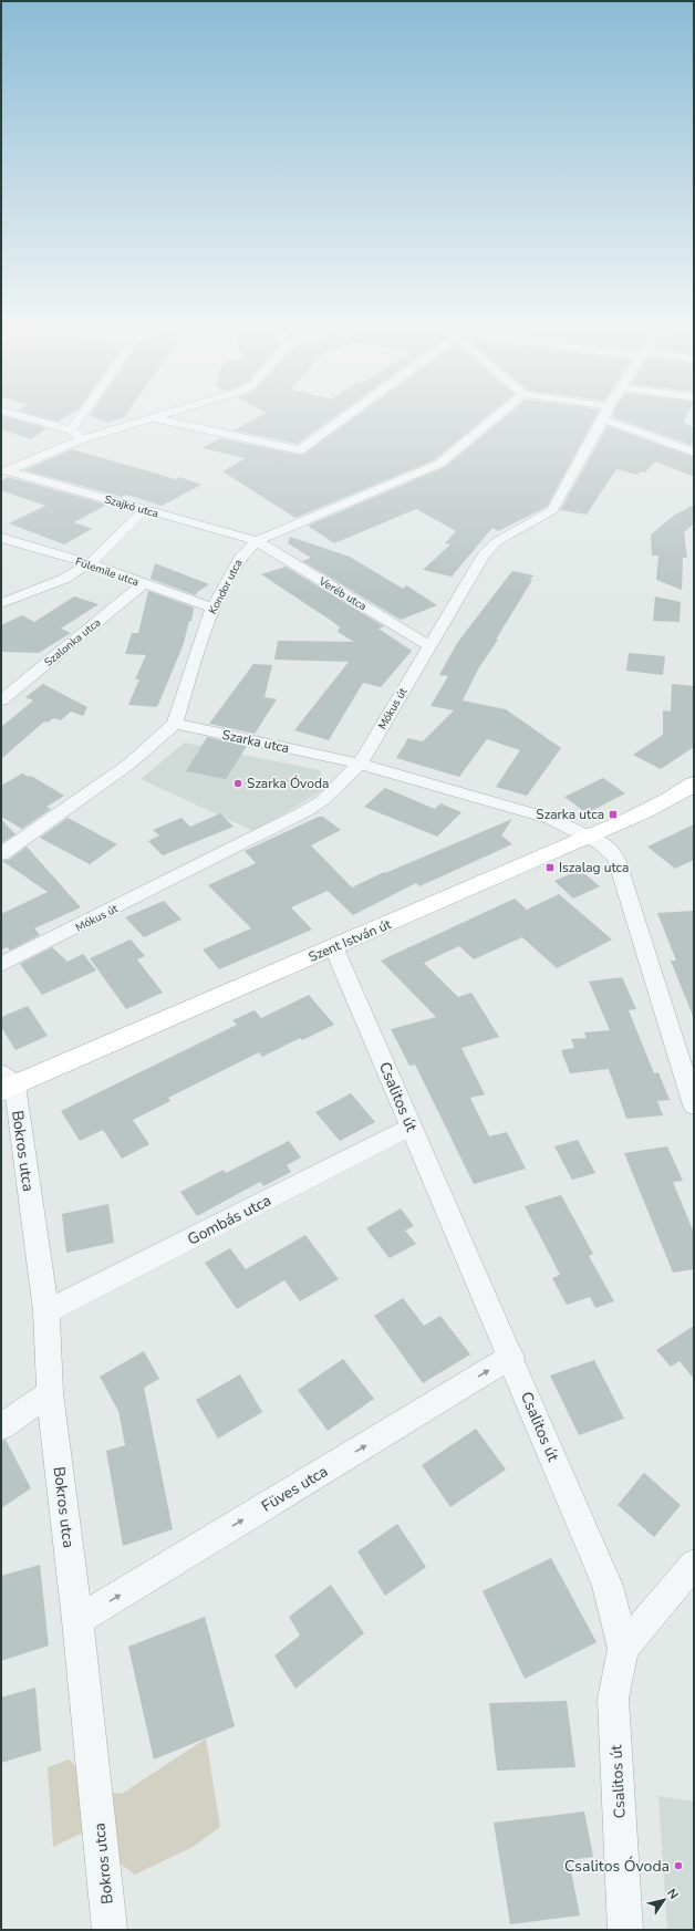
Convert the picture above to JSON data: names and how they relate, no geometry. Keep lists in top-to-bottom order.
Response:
{
  "streets": {
    "street": [
      "Szajkó utca",
      "Fülemile utca",
      "Kondor utca",
      "Veréb utca",
      "Szalonka utca",
      "Mókus út",
      "Szarka utca",
      "Szent István út",
      "Csalitos út",
      "Bokros utca",
      "Gombás utca",
      "Füves utca"
    ]
  },
  "crossings": [
    ["Szajkó utca", "Kondor utca"],
    ["Szajkó utca", "Veréb utca"],
    ["Fülemile utca", "Kondor utca"],
    ["Fülemile utca", "Szalonka utca"],
    ["Kondor utca", "Veréb utca"],
    ["Kondor utca", "Szarka utca"],
    ["Veréb utca", "Mókus út"],
    ["Mókus út", "Szarka utca"],
    ["Szarka utca", "Szent István út"],
    ["Szent István út", "Csalitos út"],
    ["Szent István út", "Bokros utca"],
    ["Csalitos út", "Gombás utca"],
    ["Csalitos út", "Füves utca"],
    ["Bokros utca", "Gombás utca"],
    ["Bokros utca", "Füves utca"]
  ],
  "one_way": ["Füves utca"],
  "places": {
    "other": ["Szarka Óvoda", "Csalitos Óvoda"],
    "transit": ["Szarka utca", "Iszalag utca"]
  },
  "north": "top right"
}
